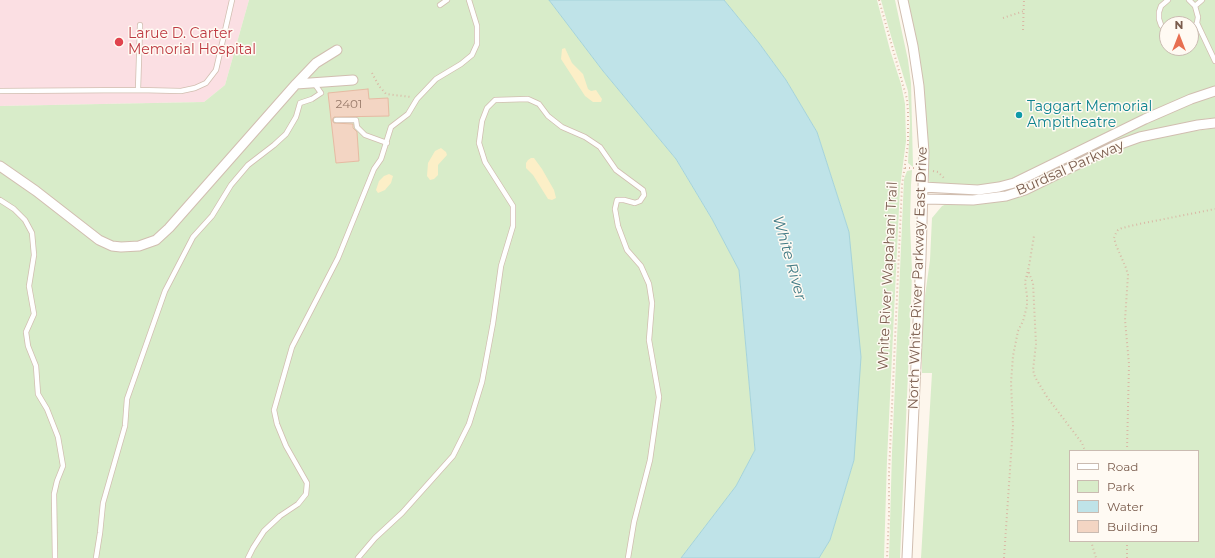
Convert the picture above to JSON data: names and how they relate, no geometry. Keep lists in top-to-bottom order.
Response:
{
  "streets": {
    "street": ["Burdsal Parkway", "North White River Parkway East Drive"],
    "path": ["White River Wapahani Trail"]
  },
  "crossings": [
    ["Burdsal Parkway", "North White River Parkway East Drive"]
  ],
  "water": ["White River"],
  "places": ["Larue D. Carter Memorial Hospital", "Taggart Memorial Ampitheatre"],
  "house_numbers": ["2401"],
  "legend": [
    "Road",
    "Park",
    "Water",
    "Building"
  ],
  "north": "top"
}
